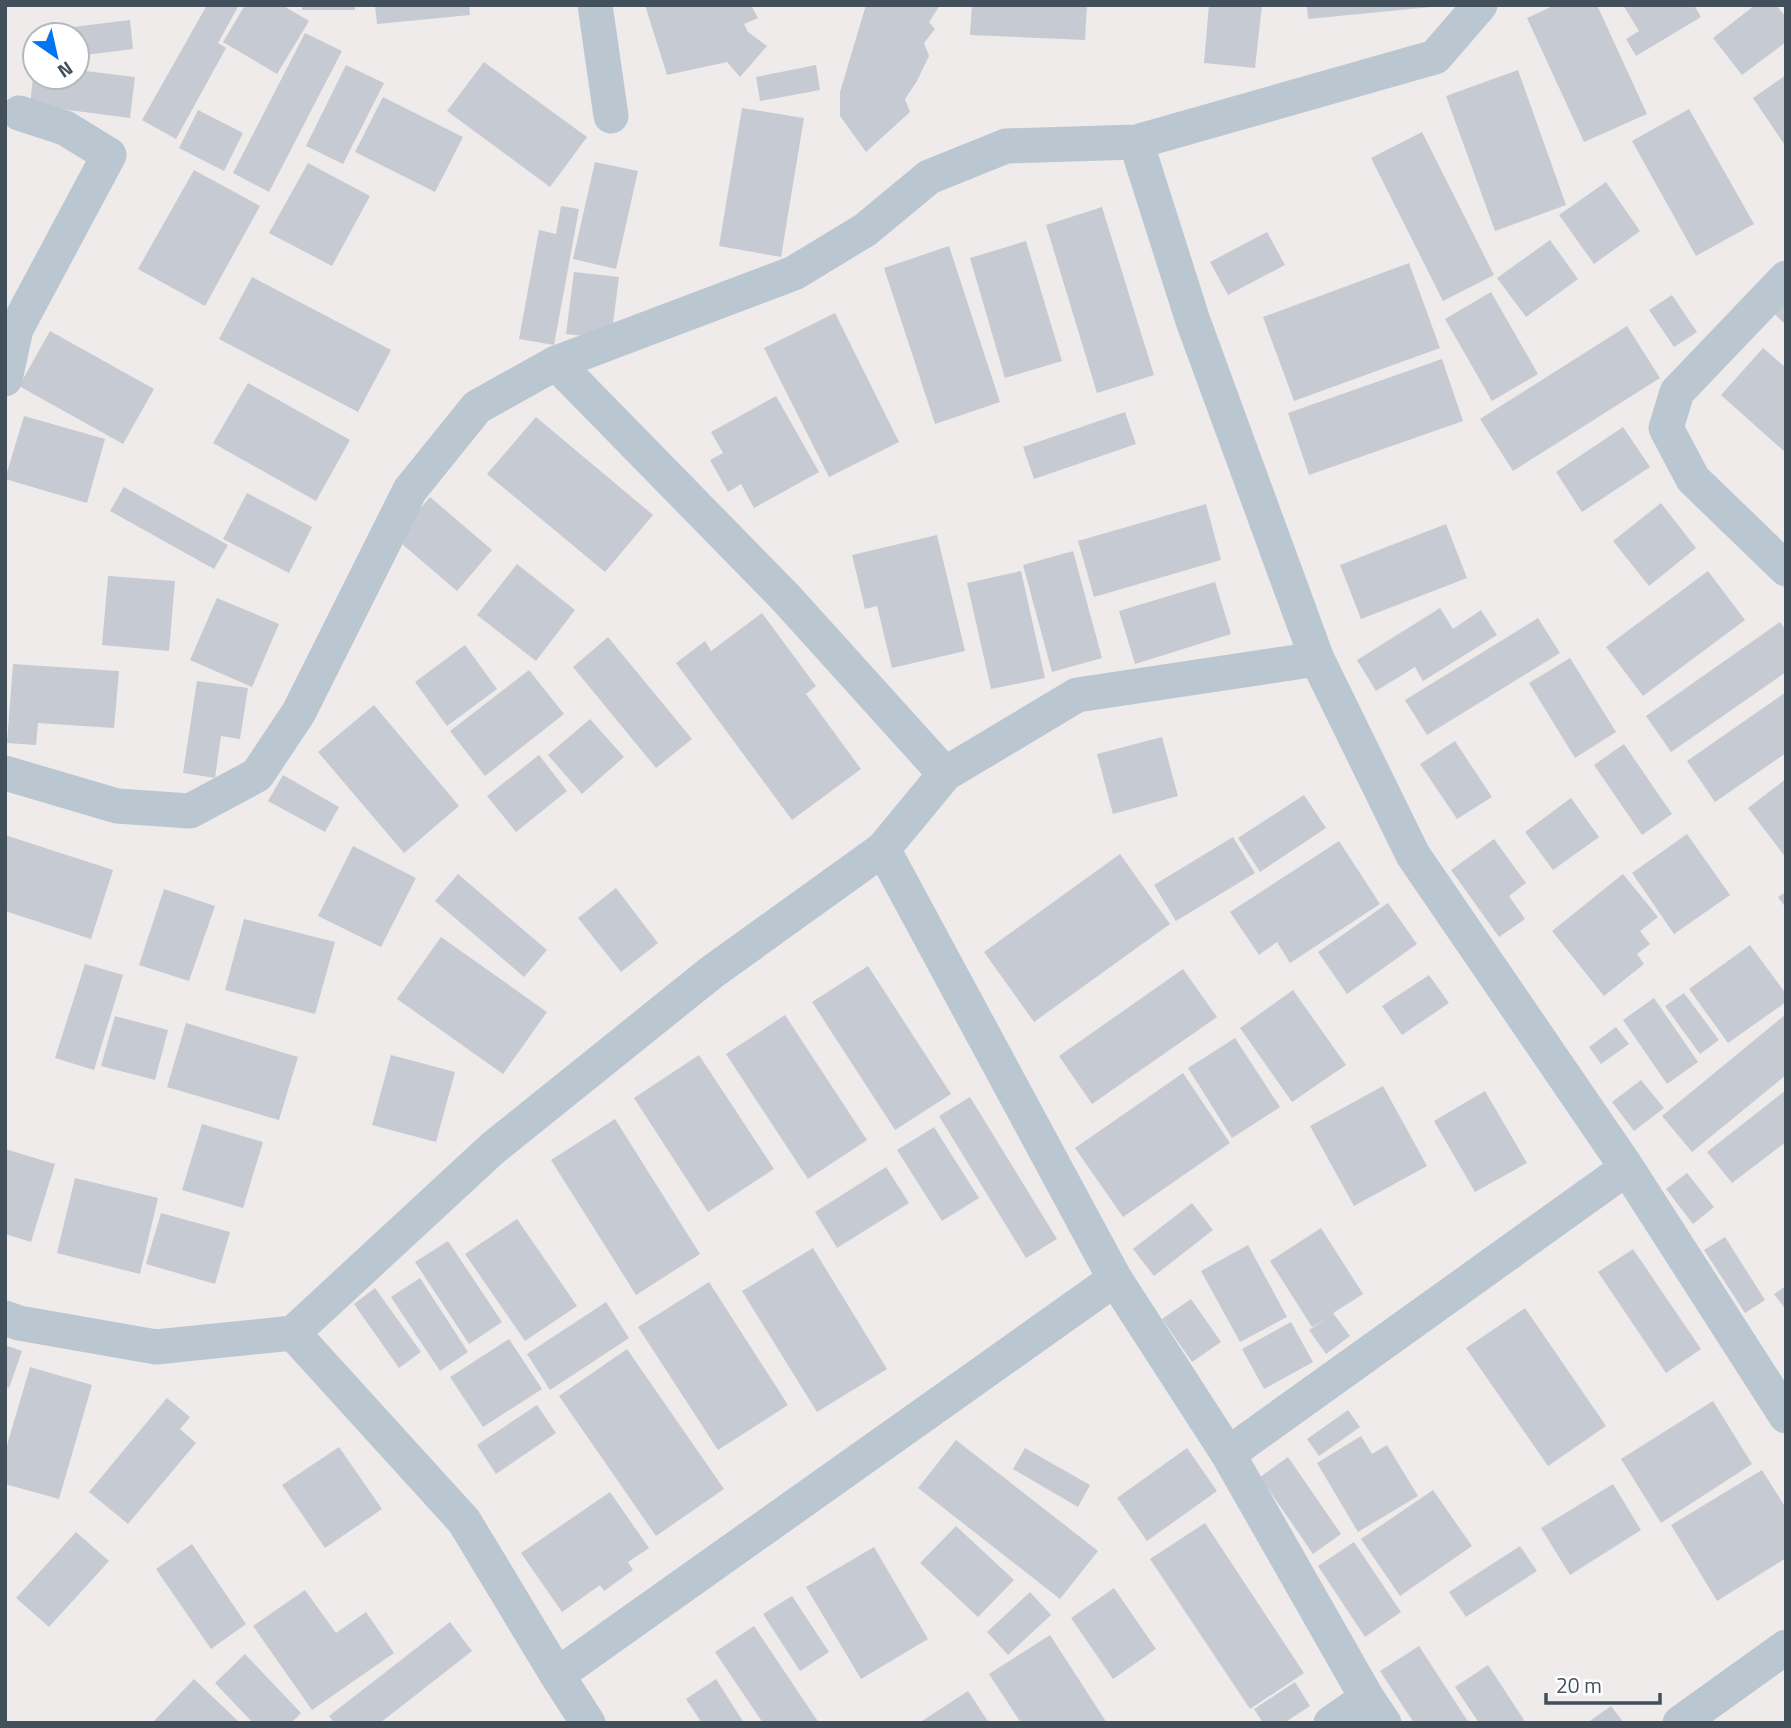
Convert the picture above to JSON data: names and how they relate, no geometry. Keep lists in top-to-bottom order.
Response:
{
  "scale_bar": "20 m",
  "north": "bottom right"
}
